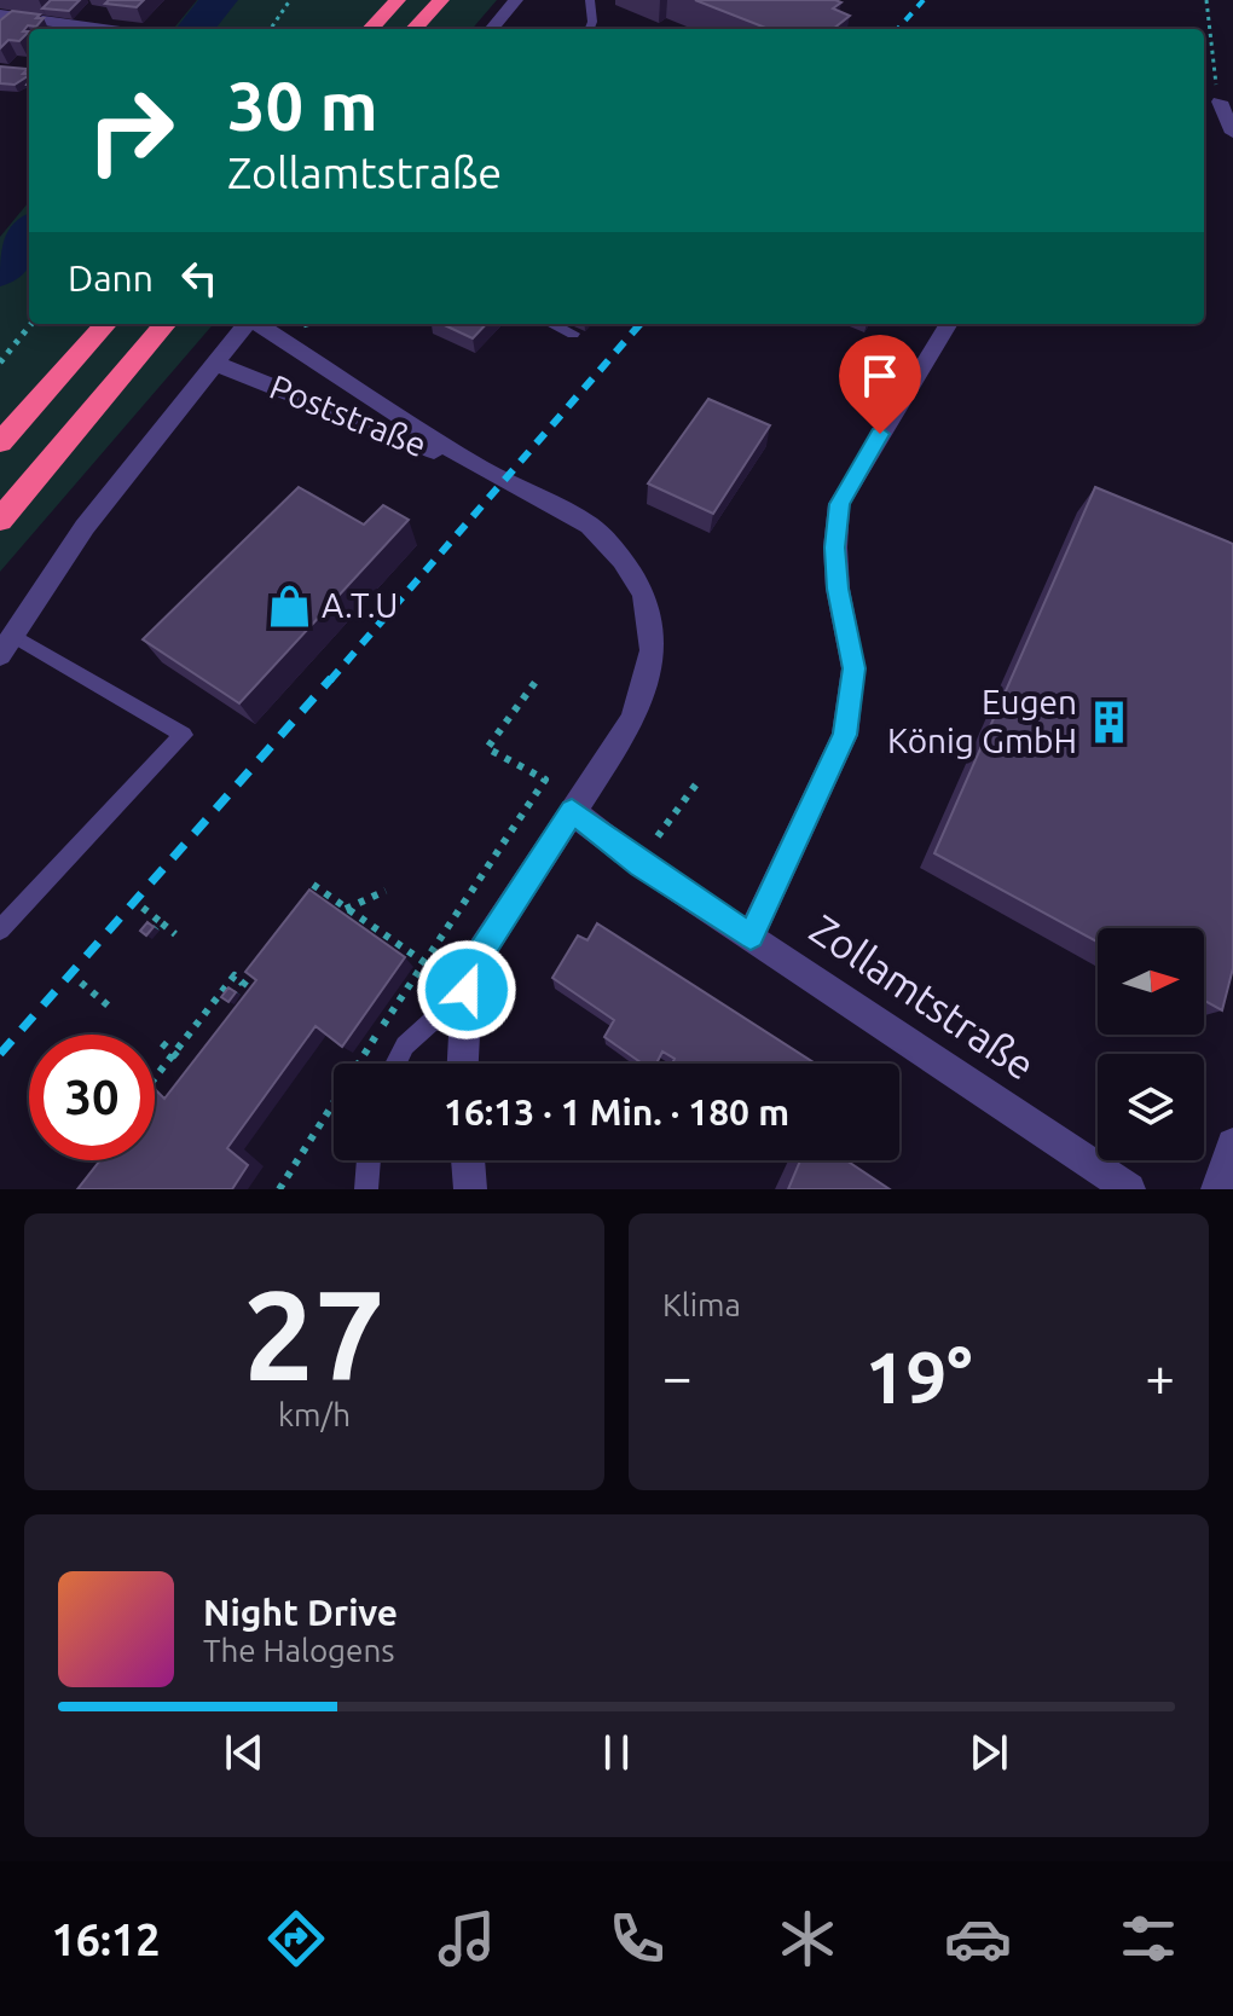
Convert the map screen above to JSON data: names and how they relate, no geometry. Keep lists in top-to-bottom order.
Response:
{
  "streets": {
    "street": ["Poststraße", "Zollamtstraße"]
  },
  "crossings": [
    ["Poststraße", "Zollamtstraße"]
  ],
  "places": {
    "shop": ["A.T.U"],
    "building": ["Eugen König GmbH"]
  },
  "north": "right",
  "page": {
    "turn": ["30 m", "Zollamtstraße"],
    "then": "Dann",
    "limit": "30",
    "trip": "16:13 · 1 Min. · 180 m",
    "tile": [
      ["27", "km/h"],
      "Klima"
    ],
    "heat": ["−", "19°", "+"],
    "song": ["Night Drive", "The Halogens"],
    "tabs": "16:12"
  }
}
